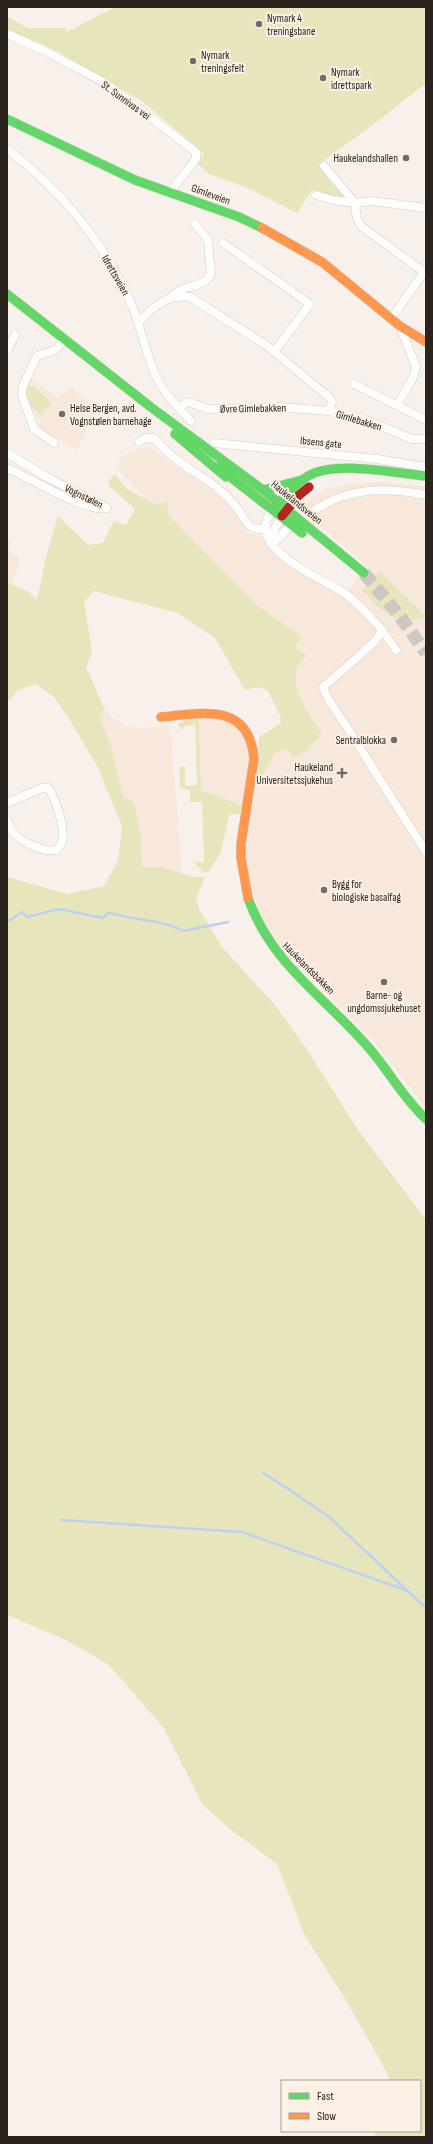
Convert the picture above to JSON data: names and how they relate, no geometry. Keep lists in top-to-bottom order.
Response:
{
  "streets": {
    "main road": ["Gimleveien", "Haukelandsveien", "Haukelandsbakken"],
    "street": [
      "St. Sunnivas vei",
      "Idrettsveien",
      "Øvre Gimlebakken",
      "Gimlebakken",
      "Ibsens gate",
      "Vognstølen"
    ]
  },
  "crossings": [
    ["St. Sunnivas vei", "Gimleveien"],
    ["Idrettsveien", "Øvre Gimlebakken"],
    ["Idrettsveien", "Gimlebakken"],
    ["Øvre Gimlebakken", "Gimlebakken"]
  ],
  "places": {
    "other": [
      "Nymark 4 treningsbane",
      "Nymark treningsfelt",
      "Nymark idrettspark",
      "Haukelandshallen",
      "Helse Bergen, avd. Vognstølen barnehage",
      "Sentralblokka",
      "Bygg for biologiske basalfag",
      "Barne- og ungdomssjukehuset"
    ],
    "health": ["Haukeland Universitetssjukehus"]
  },
  "legend": ["Fast", "Slow"]
}
